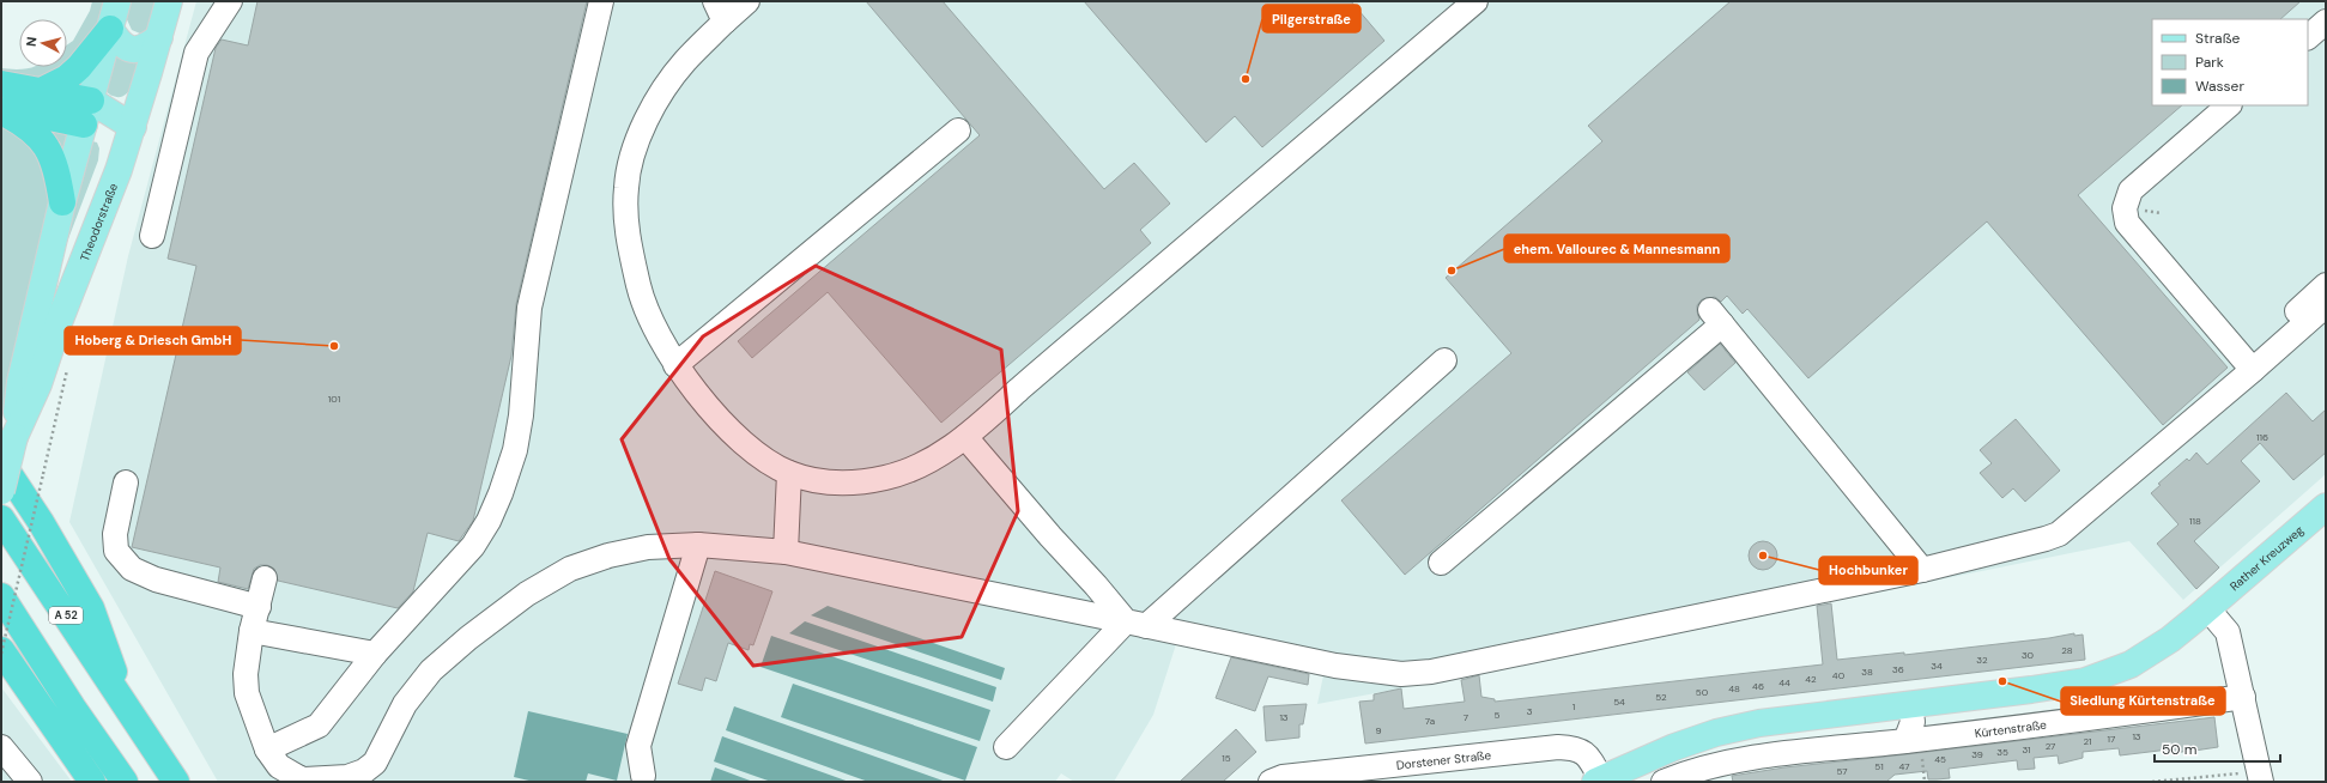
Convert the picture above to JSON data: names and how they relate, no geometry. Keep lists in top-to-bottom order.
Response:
{
  "streets": {
    "highway": ["A 52"],
    "main road": ["Theodorstraße", "Rather Kreuzweg"],
    "street": ["Kürtenstraße", "Dorstener Straße"]
  },
  "places": [
    "Pilgerstraße",
    "ehem. Vallourec & Mannesmann",
    "Hoberg & Driesch GmbH",
    "Hochbunker",
    "Siedlung Kürtenstraße"
  ],
  "house_numbers": [
    "101",
    "116",
    "118",
    "28",
    "30",
    "32",
    "34",
    "36",
    "38",
    "40",
    "42",
    "44",
    "46",
    "48",
    "50",
    "52",
    "54",
    "1",
    "3",
    "5",
    "13",
    "7",
    "7a",
    "9",
    "13",
    "17",
    "21",
    "27",
    "31",
    "35",
    "39",
    "15",
    "45",
    "51",
    "47",
    "57"
  ],
  "legend": ["Straße", "Park", "Wasser"],
  "scale_bar": "50 m",
  "north": "left"
}
